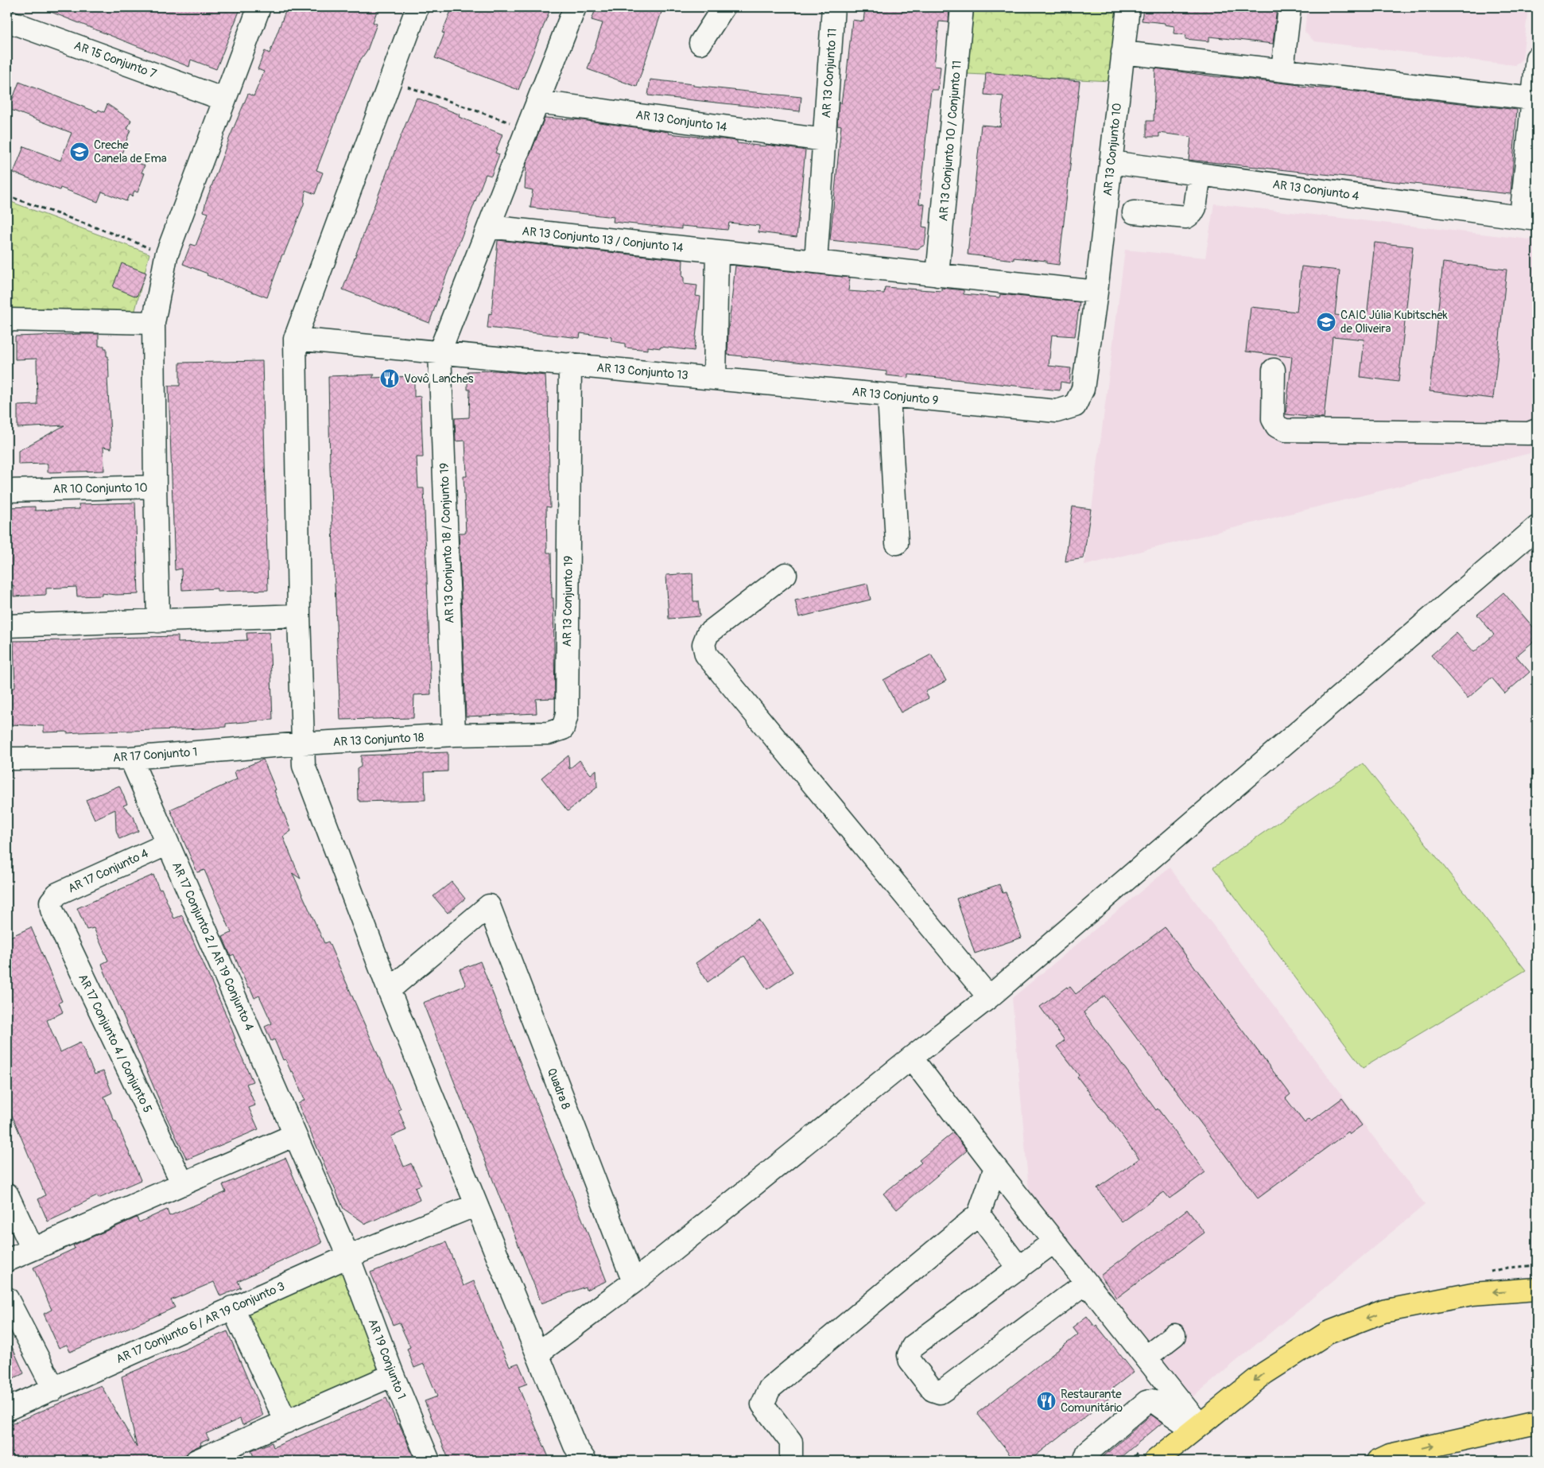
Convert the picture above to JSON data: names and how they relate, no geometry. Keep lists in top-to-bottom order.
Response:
{
  "streets": {
    "street": [
      "AR 15 Conjunto 7",
      "AR 13 Conjunto 11",
      "AR 13 Conjunto 14",
      "AR 13 Conjunto 10 / Conjunto 11",
      "AR 13 Conjunto 10",
      "AR 13 Conjunto 4",
      "AR 13 Conjunto 13 / Conjunto 14",
      "AR 13 Conjunto 13",
      "AR 13 Conjunto 9",
      "AR 10 Conjunto 10",
      "AR 13 Conjunto 18 / Conjunto 19",
      "AR 13 Conjunto 19",
      "AR 13 Conjunto 18",
      "AR 17 Conjunto 1",
      "AR 17 Conjunto 4",
      "AR 17 Conjunto 2 / AR 19 Conjunto 4",
      "AR 17 Conjunto 4 / Conjunto 5",
      "Quadra 8",
      "AR 17 Conjunto 6 / AR 19 Conjunto 3",
      "AR 19 Conjunto 1"
    ]
  },
  "crossings": [
    ["AR 13 Conjunto 11", "AR 13 Conjunto 14"],
    ["AR 13 Conjunto 11", "AR 13 Conjunto 13 / Conjunto 14"],
    ["AR 13 Conjunto 10 / Conjunto 11", "AR 13 Conjunto 13 / Conjunto 14"],
    ["AR 13 Conjunto 10", "AR 13 Conjunto 4"],
    ["AR 13 Conjunto 10", "AR 13 Conjunto 13 / Conjunto 14"],
    ["AR 13 Conjunto 10", "AR 13 Conjunto 9"],
    ["AR 13 Conjunto 13", "AR 13 Conjunto 9"],
    ["AR 13 Conjunto 13", "AR 13 Conjunto 18 / Conjunto 19"],
    ["AR 13 Conjunto 13", "AR 13 Conjunto 19"],
    ["AR 13 Conjunto 18 / Conjunto 19", "AR 13 Conjunto 19"],
    ["AR 13 Conjunto 18 / Conjunto 19", "AR 13 Conjunto 18"],
    ["AR 13 Conjunto 19", "AR 13 Conjunto 18"],
    ["AR 13 Conjunto 18", "AR 17 Conjunto 1"],
    ["AR 17 Conjunto 1", "AR 17 Conjunto 2 / AR 19 Conjunto 4"],
    ["AR 17 Conjunto 4", "AR 17 Conjunto 2 / AR 19 Conjunto 4"],
    ["AR 17 Conjunto 4", "AR 17 Conjunto 4 / Conjunto 5"],
    ["AR 17 Conjunto 2 / AR 19 Conjunto 4", "AR 17 Conjunto 6 / AR 19 Conjunto 3"],
    ["AR 17 Conjunto 2 / AR 19 Conjunto 4", "AR 19 Conjunto 1"],
    ["AR 17 Conjunto 6 / AR 19 Conjunto 3", "AR 19 Conjunto 1"]
  ],
  "places": {
    "school or university": ["Creche Canela de Ema", "CAIC Júlia Kubitschek de Oliveira"],
    "restaurant": ["Vovô Lanches", "Restaurante Comunitário"]
  }
}
